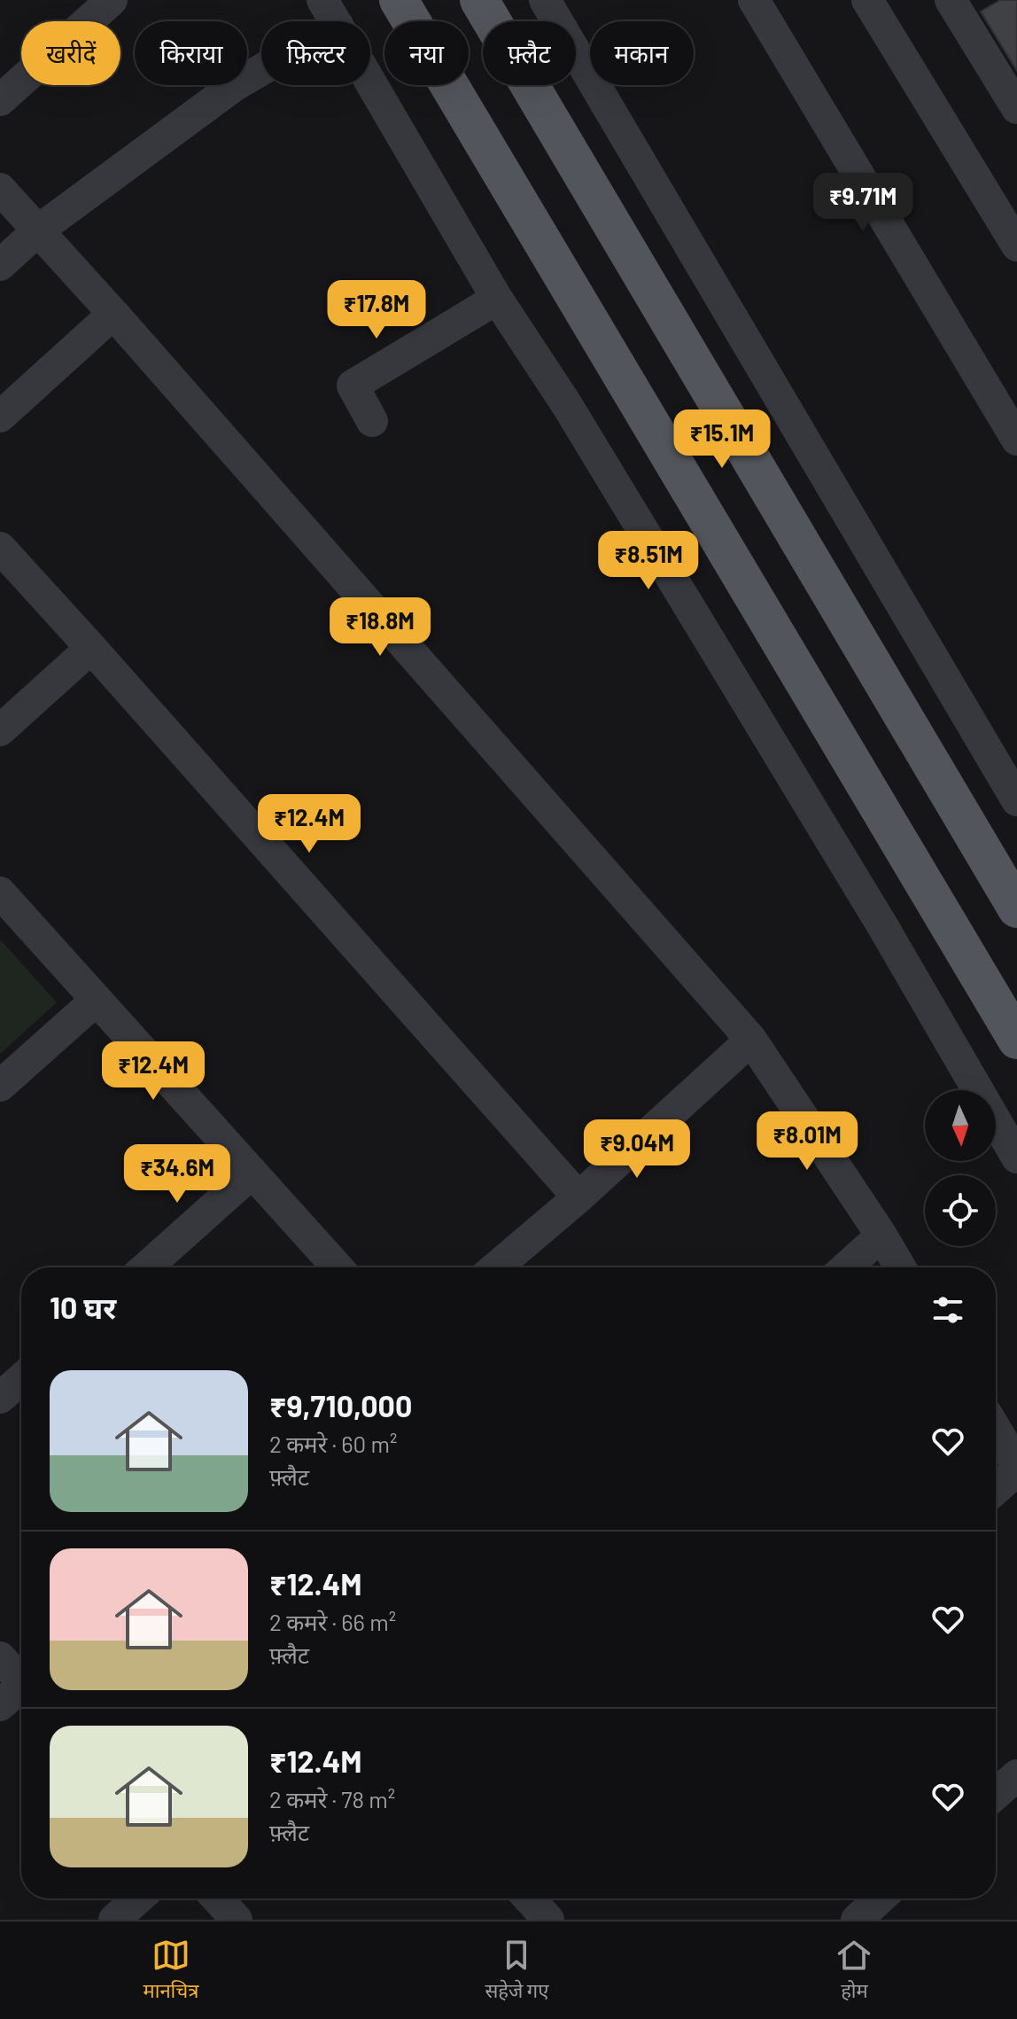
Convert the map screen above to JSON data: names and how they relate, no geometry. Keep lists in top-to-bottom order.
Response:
{
  "north": "bottom",
  "page": {
    "chip": [
      "खरीदें",
      "किराया",
      "फ़िल्टर",
      "नया",
      "फ़्लैट",
      "मकान"
    ],
    "price": [
      "₹9.71M",
      "₹17.8M",
      "₹15.1M",
      "₹8.51M",
      "₹18.8M",
      "₹12.4M",
      "₹12.4M",
      "₹8.01M",
      "₹9.04M",
      "₹34.6M"
    ],
    "heading": "10 घर",
    "list": [
      {
        "name": "₹9,710,000",
        "note": "2 कमरे · 60 m² · फ़्लैट"
      },
      {
        "name": "₹12.4M",
        "note": "2 कमरे · 66 m² · फ़्लैट"
      },
      {
        "name": "₹12.4M",
        "note": "2 कमरे · 78 m² · फ़्लैट"
      }
    ],
    "tabs": ["मानचित्र", "सहेजे गए", "होम"]
  }
}
